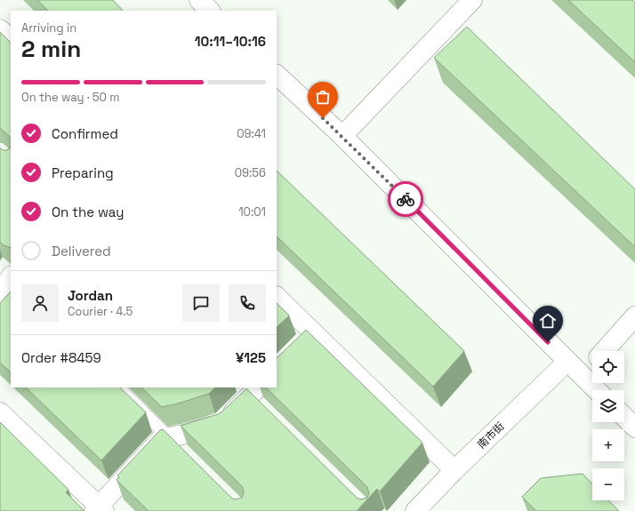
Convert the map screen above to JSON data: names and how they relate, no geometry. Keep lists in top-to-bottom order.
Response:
{
  "streets": {
    "street": ["南市街"]
  },
  "page": {
    "heading": ["2 min", "Arriving in", "10:11–10:16"],
    "panel": [
      "Jordan",
      "Courier · 4.5",
      "Order #8459",
      "¥125"
    ],
    "bar": "On the way · 50 m",
    "list": [
      ["Confirmed", "09:41"],
      ["Preparing", "09:56"],
      ["On the way", "10:01"],
      "Delivered"
    ],
    "map_buttons": ["+", "−"]
  }
}
